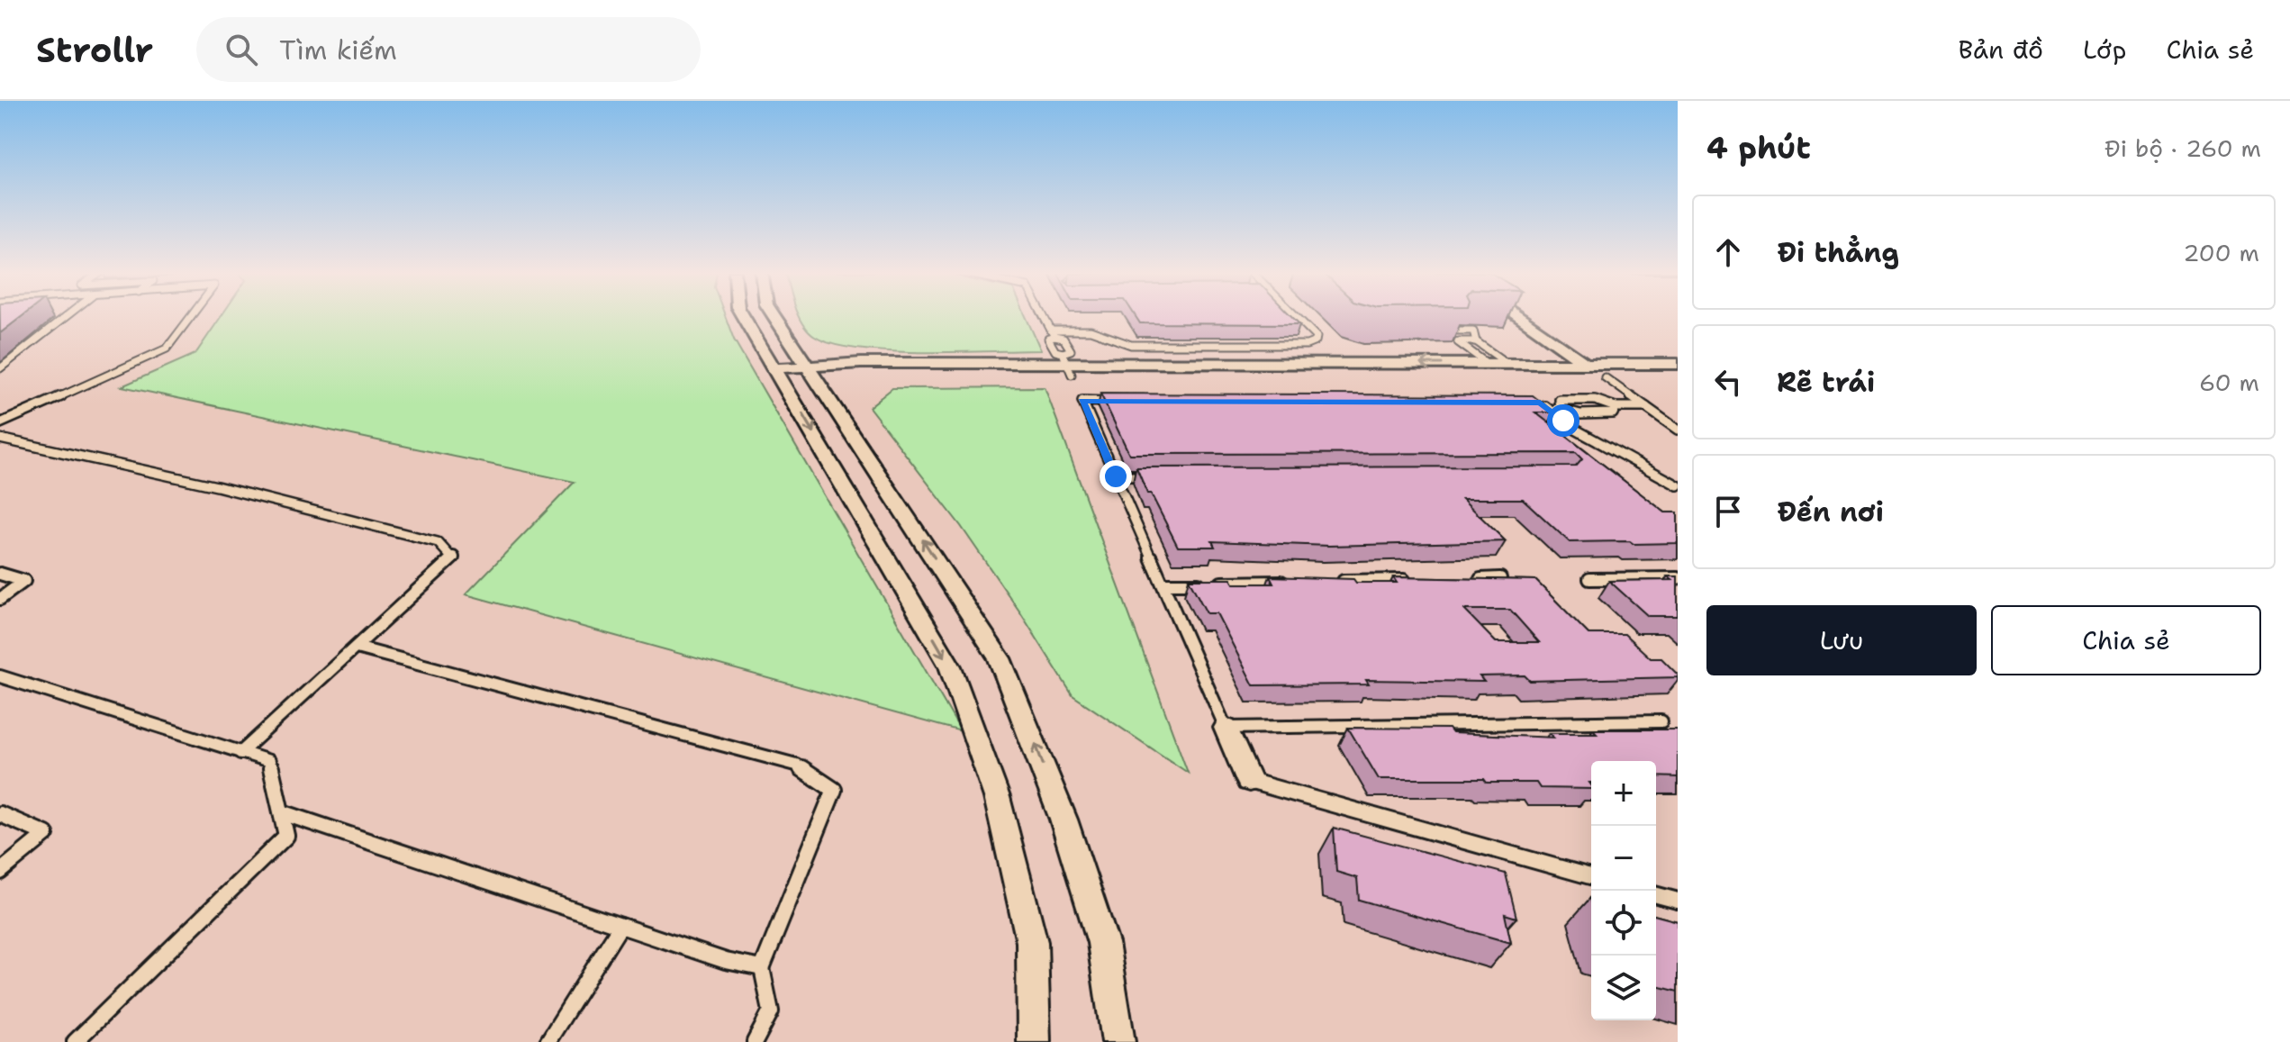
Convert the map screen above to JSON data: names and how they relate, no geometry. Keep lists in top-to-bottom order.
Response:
{
  "page": {
    "header": "Strollr",
    "search": "Tìm kiếm",
    "nav": ["Bản đồ", "Lớp", "Chia sẻ"],
    "heading": ["4 phút", "Đi bộ · 260 m"],
    "list": [
      ["Đi thẳng", "200 m"],
      ["Rẽ trái", "60 m"],
      "Đến nơi"
    ],
    "buttons": ["Lưu", "Chia sẻ"],
    "map_buttons": ["+", "−"]
  }
}
